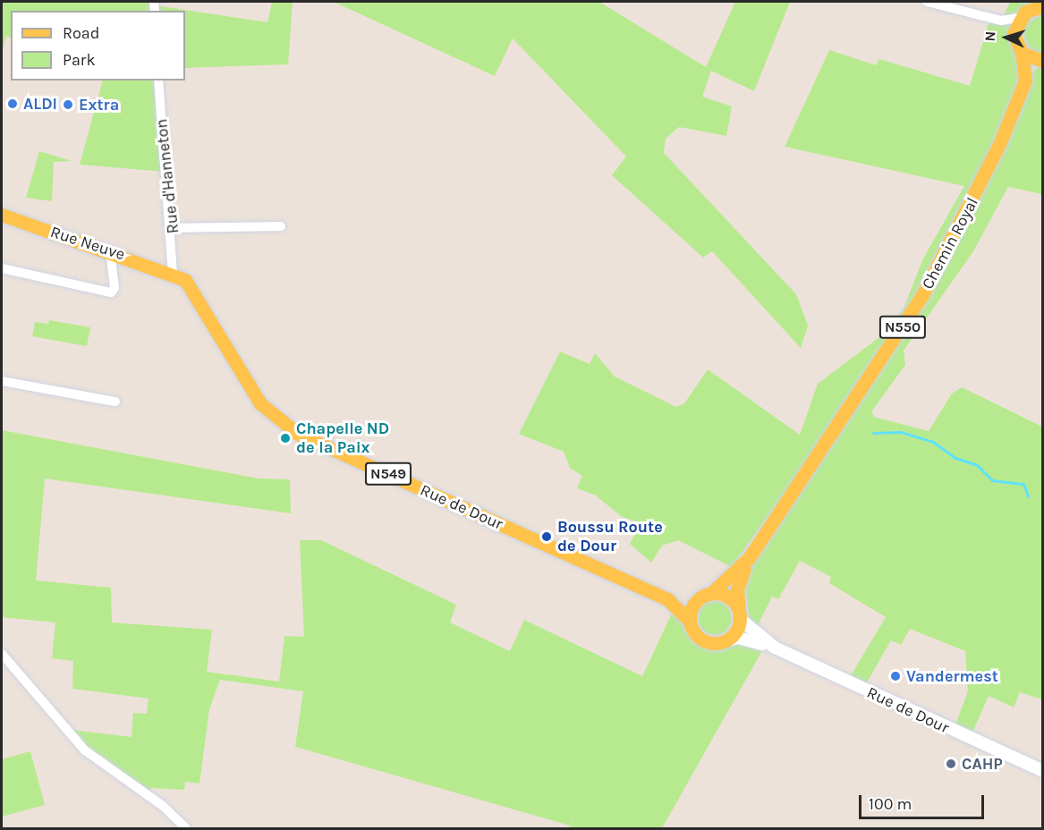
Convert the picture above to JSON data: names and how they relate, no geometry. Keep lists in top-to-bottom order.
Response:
{
  "streets": {
    "main road": [
      "Rue Neuve",
      "Chemin Royal",
      "N550",
      "N549",
      "Rue de Dour"
    ],
    "street": ["Rue d'Hanneton"]
  },
  "crossings": [
    ["Rue d'Hanneton", "Rue Neuve"],
    ["Rue d'Hanneton", "Rue de Dour"],
    ["Rue Neuve", "Rue de Dour"],
    ["Chemin Royal", "Rue de Dour"]
  ],
  "places": [
    "ALDI",
    "Extra",
    "Chapelle ND de la Paix",
    "Boussu Route de Dour",
    "Vandermest",
    "CAHP"
  ],
  "legend": ["Road", "Park"],
  "scale_bar": "100 m",
  "north": "left"
}
